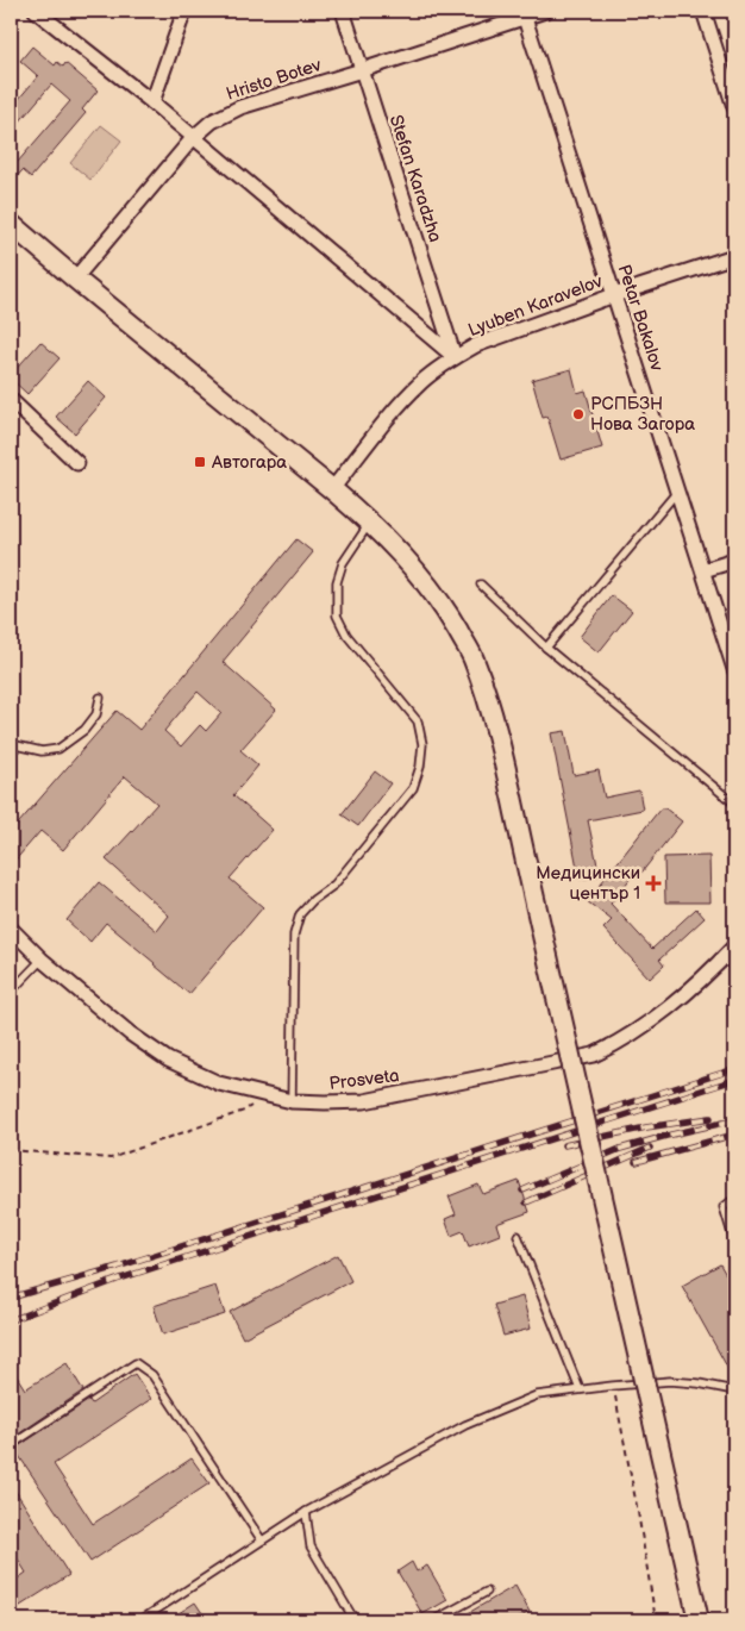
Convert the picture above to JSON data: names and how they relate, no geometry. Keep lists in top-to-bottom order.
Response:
{
  "streets": {
    "street": [
      "Hristo Botev",
      "Stefan Karadzha",
      "Lyuben Karavelov",
      "Petar Bakalov",
      "Prosveta"
    ]
  },
  "crossings": [
    ["Hristo Botev", "Stefan Karadzha"],
    ["Hristo Botev", "Petar Bakalov"],
    ["Stefan Karadzha", "Lyuben Karavelov"],
    ["Lyuben Karavelov", "Petar Bakalov"]
  ],
  "places": {
    "other": ["РСПБЗН Нова Загора"],
    "transit": ["Автогара"],
    "health": ["Медицински център 1"]
  }
}
